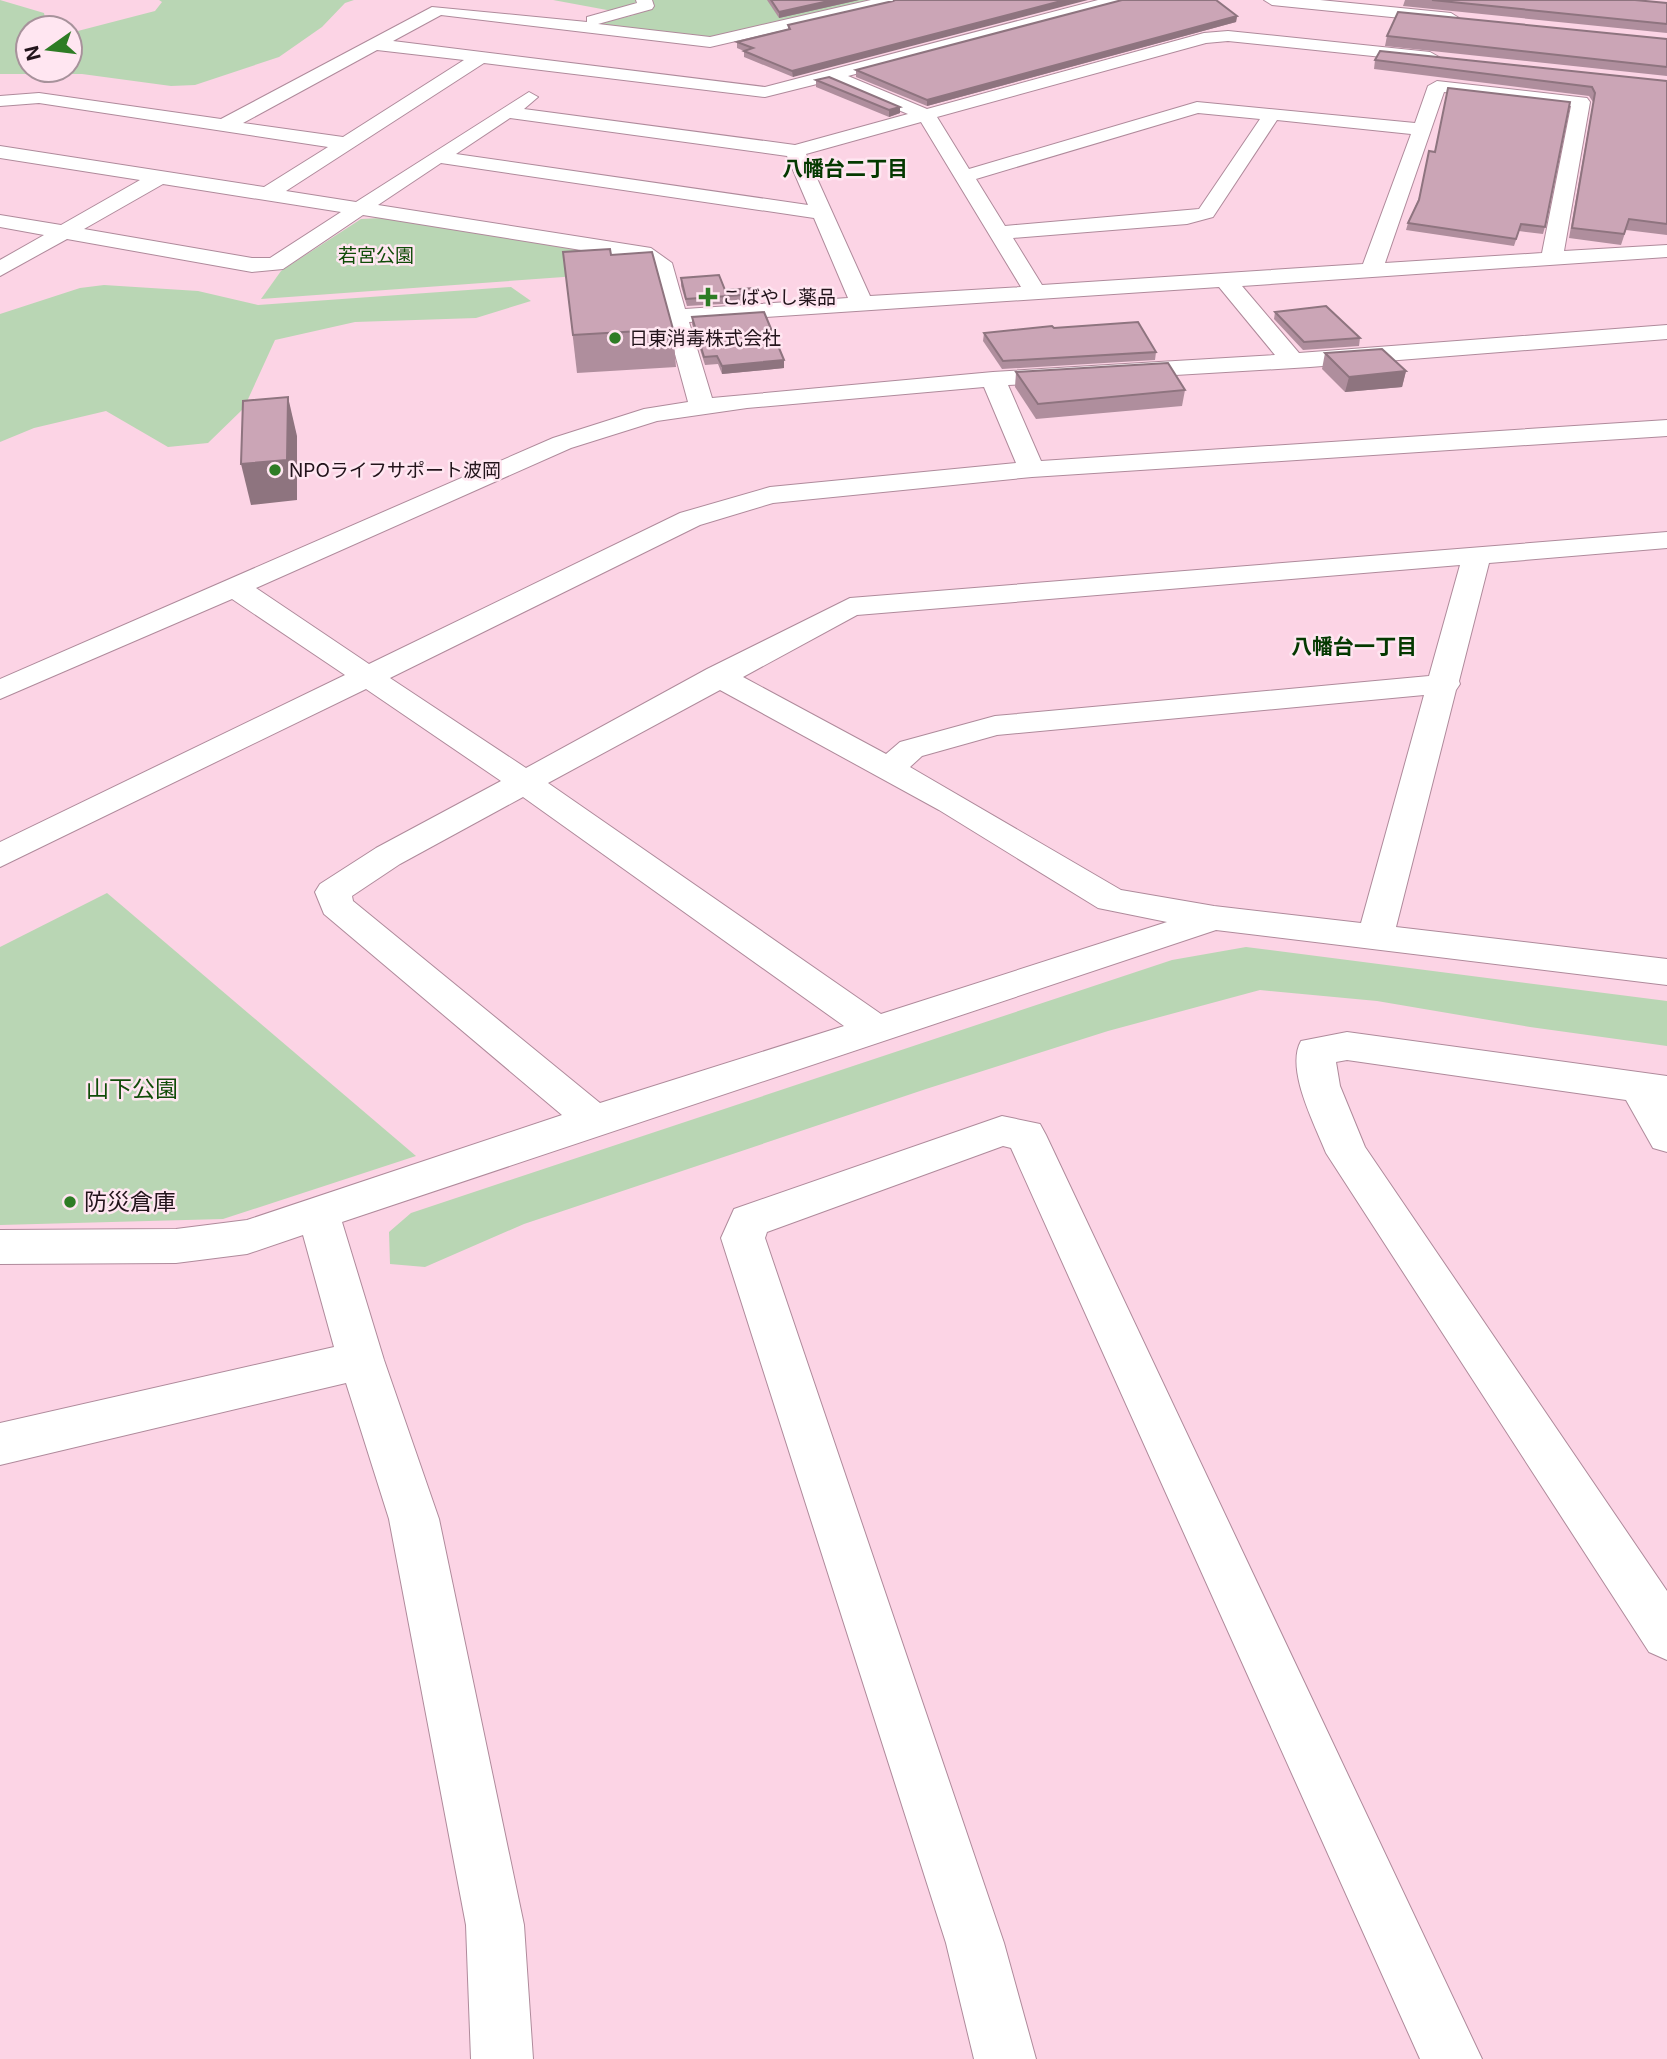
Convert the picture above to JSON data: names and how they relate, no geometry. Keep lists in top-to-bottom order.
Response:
{
  "districts": ["八幡台二丁目", "八幡台一丁目"],
  "parks": ["若宮公園", "山下公園"],
  "places": {
    "health": ["こばやし薬品"],
    "other": ["日東消毒株式会社", "NPOライフサポート波岡", "防災倉庫"]
  },
  "north": "left"
}
